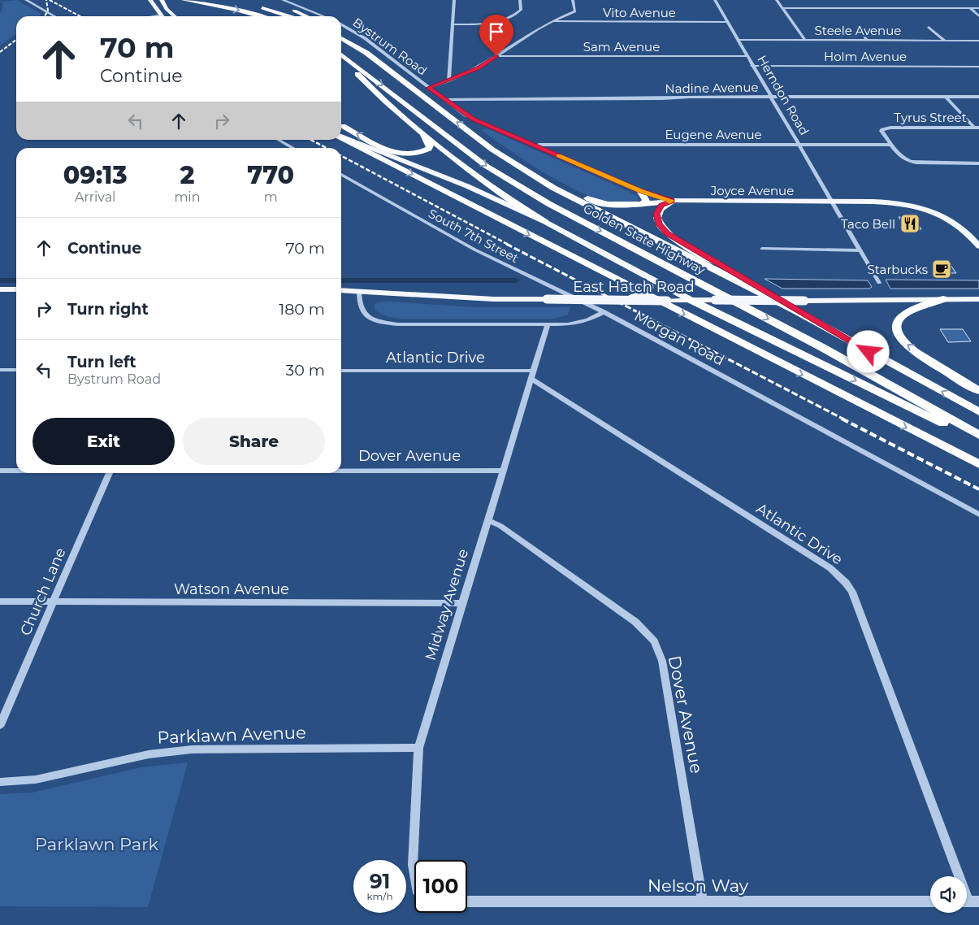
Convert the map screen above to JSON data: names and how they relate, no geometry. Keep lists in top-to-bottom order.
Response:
{
  "streets": {
    "highway": ["Golden State Highway"],
    "main road": ["Joyce Avenue", "East Hatch Road"],
    "street": [
      "Vito Avenue",
      "Steele Avenue",
      "Bystrum Road",
      "Sam Avenue",
      "Holm Avenue",
      "Nadine Avenue",
      "Herndon Road",
      "Tyrus Street",
      "Eugene Avenue",
      "South 7th Street",
      "Morgan Road",
      "Atlantic Drive",
      "Dover Avenue",
      "Watson Avenue",
      "Church Lane",
      "Midway Avenue",
      "Parklawn Avenue",
      "Nelson Way"
    ]
  },
  "crossings": [
    ["Vito Avenue", "Herndon Road"],
    ["Steele Avenue", "Herndon Road"],
    ["Bystrum Road", "Nadine Avenue"],
    ["Bystrum Road", "Eugene Avenue"],
    ["Bystrum Road", "Joyce Avenue"],
    ["Sam Avenue", "Herndon Road"],
    ["Holm Avenue", "Herndon Road"],
    ["Nadine Avenue", "Herndon Road"],
    ["Herndon Road", "Eugene Avenue"],
    ["Herndon Road", "Joyce Avenue"],
    ["Tyrus Street", "Eugene Avenue"],
    ["South 7th Street", "Morgan Road"],
    ["Atlantic Drive", "Midway Avenue"],
    ["Dover Avenue", "Midway Avenue"],
    ["Dover Avenue", "Nelson Way"],
    ["Watson Avenue", "Church Lane"],
    ["Watson Avenue", "Midway Avenue"],
    ["Midway Avenue", "Parklawn Avenue"]
  ],
  "parks": ["Parklawn Park"],
  "places": {
    "restaurant": ["Taco Bell"],
    "cafe": ["Starbucks"]
  },
  "page": {
    "turn": ["70 m", "Continue"],
    "eta": [
      "09:13",
      "Arrival",
      "2",
      "min",
      "770",
      "m"
    ],
    "list": [
      {
        "name": "Continue",
        "value": "70 m"
      },
      {
        "name": "Turn right",
        "value": "180 m"
      },
      {
        "name": "Turn left",
        "note": "Bystrum Road",
        "value": "30 m"
      }
    ],
    "buttons": ["Exit", "Share"],
    "speed": "91 km/h",
    "limit": "100"
  }
}
